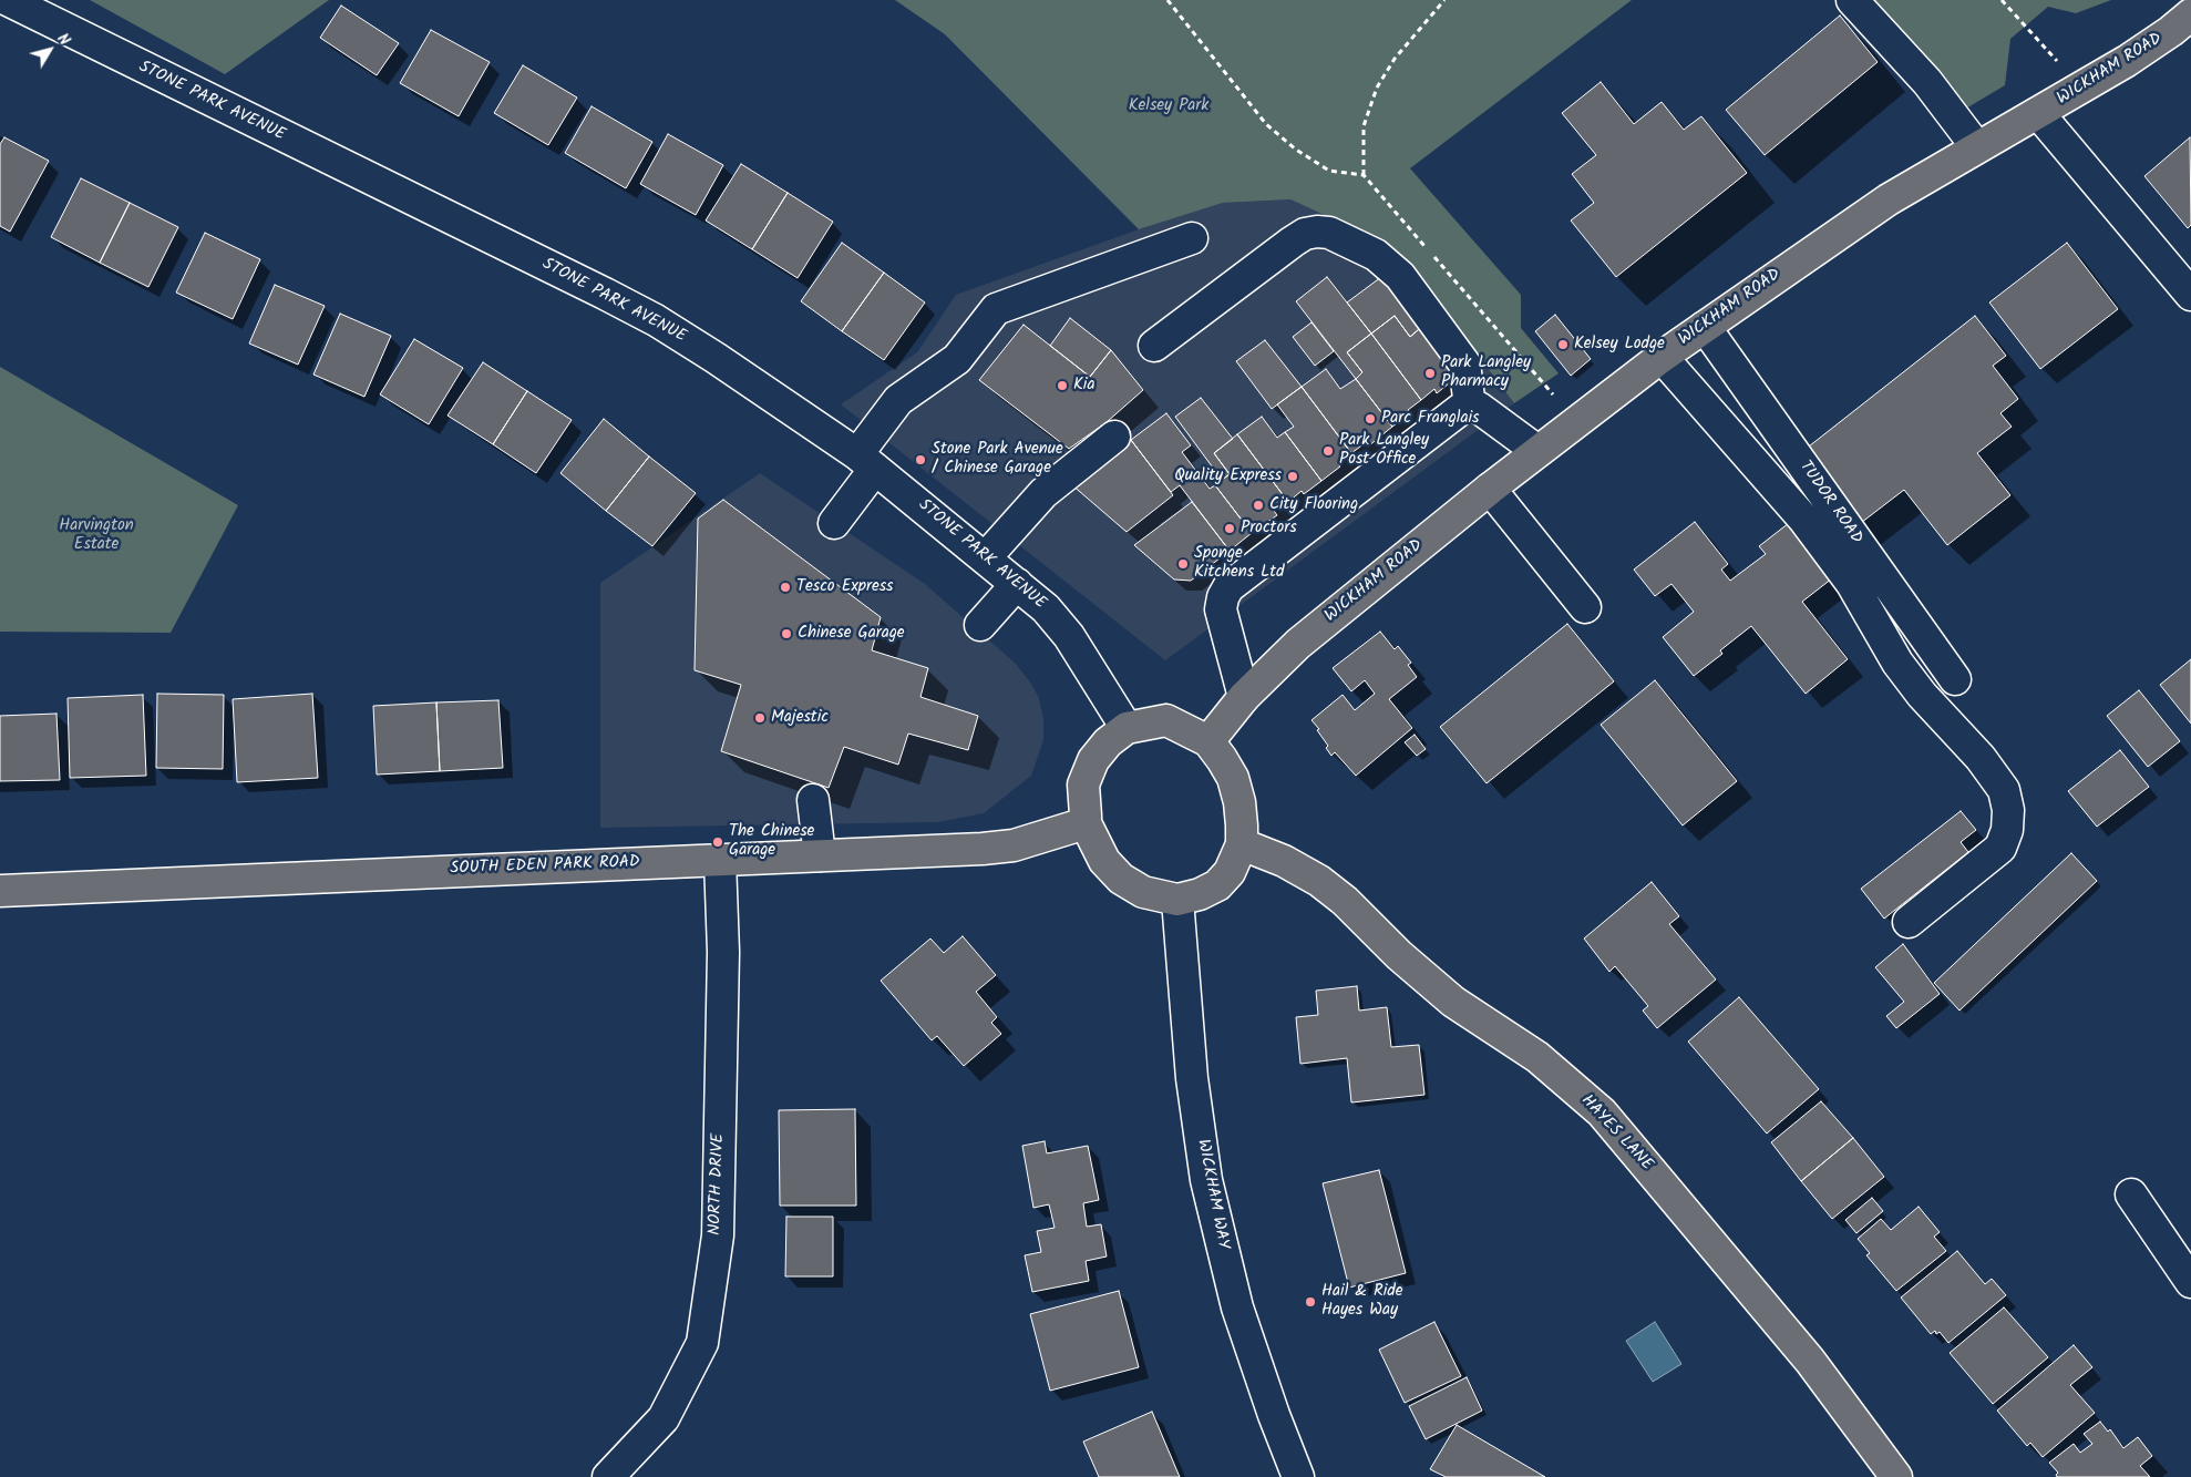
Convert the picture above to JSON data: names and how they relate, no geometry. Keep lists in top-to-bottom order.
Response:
{
  "streets": {
    "main road": ["WICKHAM ROAD", "SOUTH EDEN PARK ROAD", "HAYES LANE"],
    "street": [
      "STONE PARK AVENUE",
      "TUDOR ROAD",
      "NORTH DRIVE",
      "WICKHAM WAY"
    ]
  },
  "crossings": [
    ["WICKHAM ROAD", "STONE PARK AVENUE"],
    ["WICKHAM ROAD", "TUDOR ROAD"],
    ["WICKHAM ROAD", "SOUTH EDEN PARK ROAD"],
    ["WICKHAM ROAD", "HAYES LANE"],
    ["WICKHAM ROAD", "WICKHAM WAY"],
    ["STONE PARK AVENUE", "SOUTH EDEN PARK ROAD"],
    ["STONE PARK AVENUE", "HAYES LANE"],
    ["STONE PARK AVENUE", "WICKHAM WAY"],
    ["SOUTH EDEN PARK ROAD", "HAYES LANE"],
    ["SOUTH EDEN PARK ROAD", "NORTH DRIVE"],
    ["SOUTH EDEN PARK ROAD", "WICKHAM WAY"],
    ["HAYES LANE", "WICKHAM WAY"]
  ],
  "parks": ["Kelsey Park", "Harvington Estate"],
  "places": [
    "Kelsey Lodge",
    "Park Langley Pharmacy",
    "Kia",
    "Parc Franglais",
    "Park Langley Post Office",
    "Stone Park Avenue / Chinese Garage",
    "Quality Express",
    "City Flooring",
    "Proctors",
    "Sponge Kitchens Ltd",
    "Tesco Express",
    "Chinese Garage",
    "Majestic",
    "The Chinese Garage",
    "Hail & Ride Hayes Way"
  ],
  "north": "top right"
}
